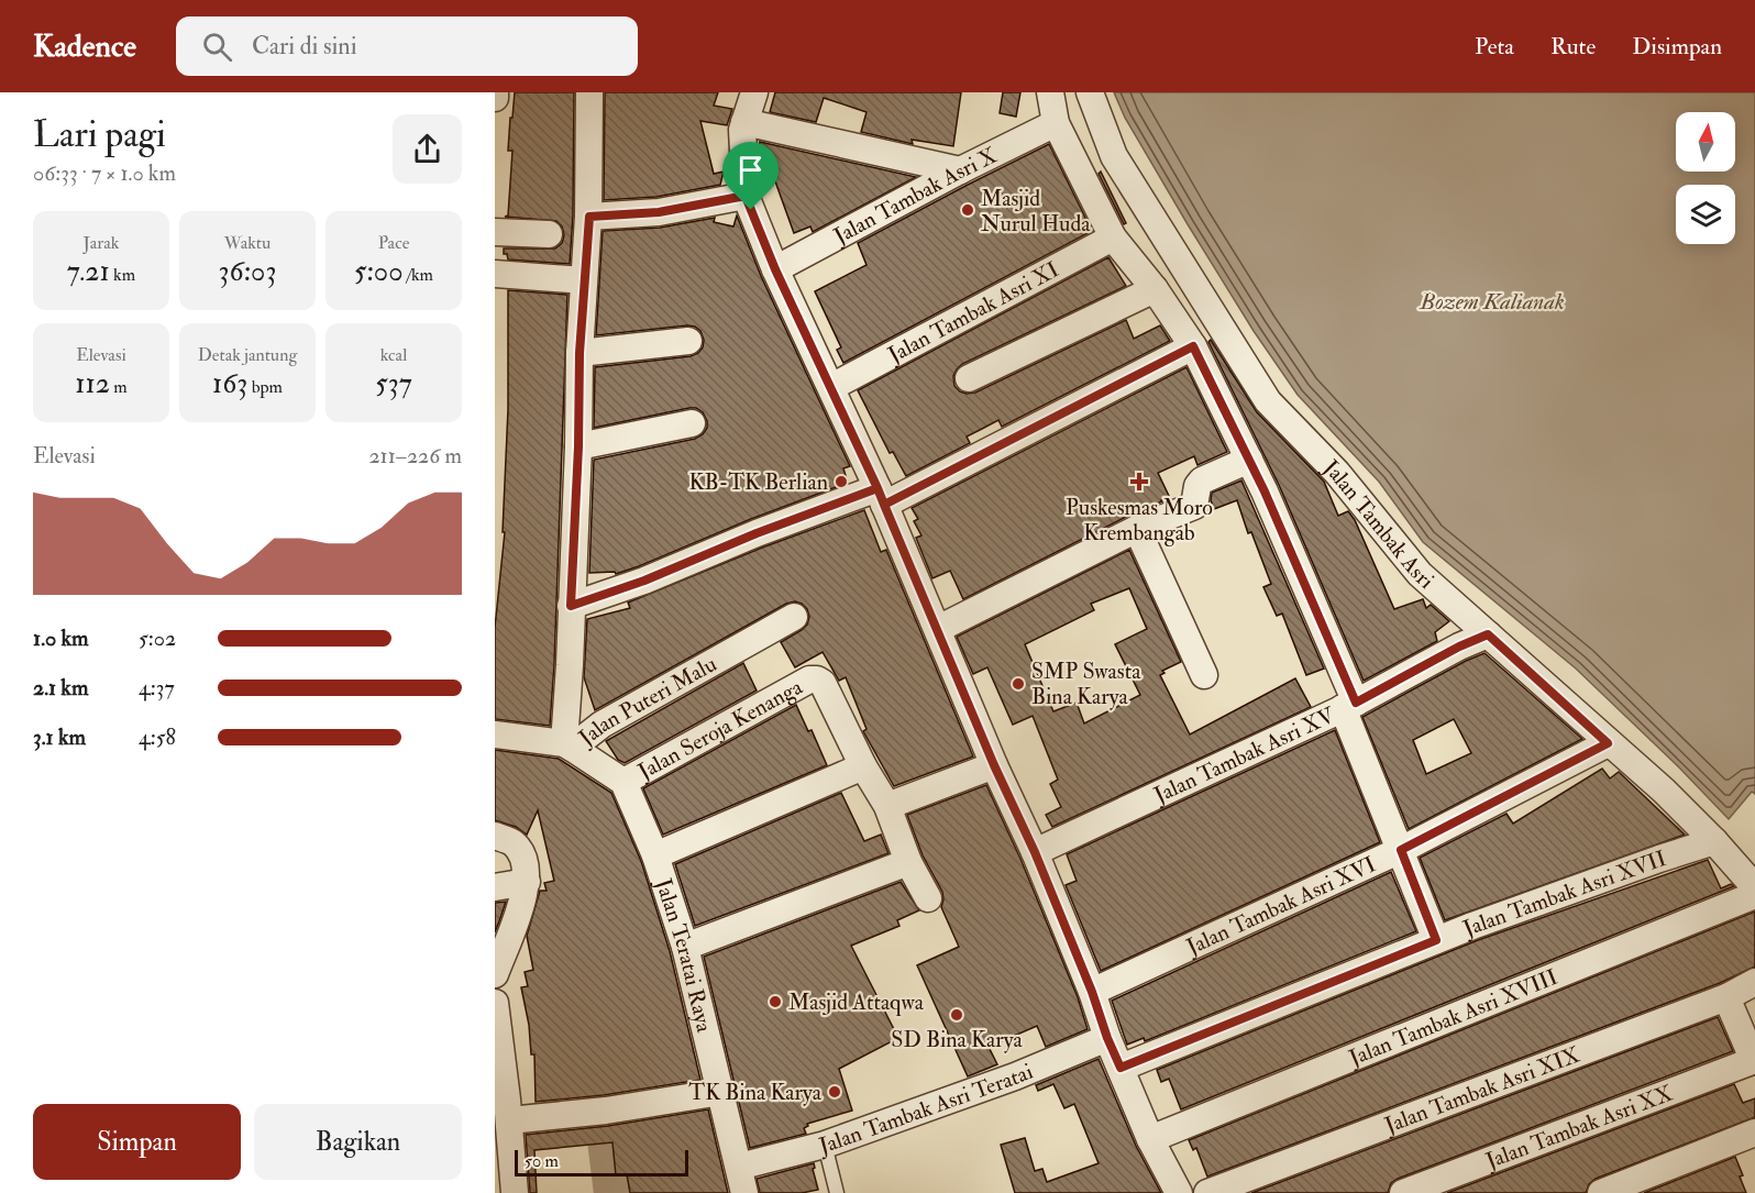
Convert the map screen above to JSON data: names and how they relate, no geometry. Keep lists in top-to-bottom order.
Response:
{
  "streets": {
    "street": [
      "Jalan Tambak Asri X",
      "Jalan Tambak Asri XI",
      "Jalan Tambak Asri",
      "Jalan Puteri Malu",
      "Jalan Seroja Kenanga",
      "Jalan Tambak Asri XV",
      "Jalan Tambak Asri XVII",
      "Jalan Tambak Asri XVI",
      "Jalan Teratai Raya",
      "Jalan Tambak Asri XVIII",
      "Jalan Tambak Asri XIX",
      "Jalan Tambak Asri Teratai",
      "Jalan Tambak Asri XX"
    ]
  },
  "crossings": [
    ["Jalan Tambak Asri", "Jalan Tambak Asri XV"],
    ["Jalan Tambak Asri", "Jalan Tambak Asri XVII"],
    ["Jalan Tambak Asri", "Jalan Tambak Asri XVI"],
    ["Jalan Seroja Kenanga", "Jalan Teratai Raya"],
    ["Jalan Teratai Raya", "Jalan Tambak Asri Teratai"]
  ],
  "water": ["Bozem Kalianak"],
  "places": {
    "other": [
      "Masjid Nurul Huda",
      "KB-TK Berlian",
      "SMP Swasta Bina Karya",
      "Masjid Attaqwa",
      "SD Bina Karya",
      "TK Bina Karya"
    ],
    "health": ["Puskesmas Moro Krembangab"]
  },
  "scale_bar": "50 m",
  "north": "top",
  "page": {
    "header": "Kadence",
    "search": "Cari di sini",
    "nav": ["Peta", "Rute", "Disimpan"],
    "heading": ["Lari pagi", "06:33 · 7 × 1.0 km"],
    "stats": [
      ["Jarak", "7.21 km"],
      ["Waktu", "36:03"],
      ["Pace", "5:00 /km"],
      ["Elevasi", "112 m"],
      ["Detak jantung", "163 bpm"],
      ["kcal", "537"]
    ],
    "chart": ["Elevasi", "211–226 m"],
    "list": [
      {
        "name": "1.0 km",
        "note": "5:02"
      },
      {
        "name": "2.1 km",
        "note": "4:37"
      },
      {
        "name": "3.1 km",
        "note": "4:58"
      }
    ],
    "buttons": ["Simpan", "Bagikan"],
    "scale": "50 m"
  }
}
